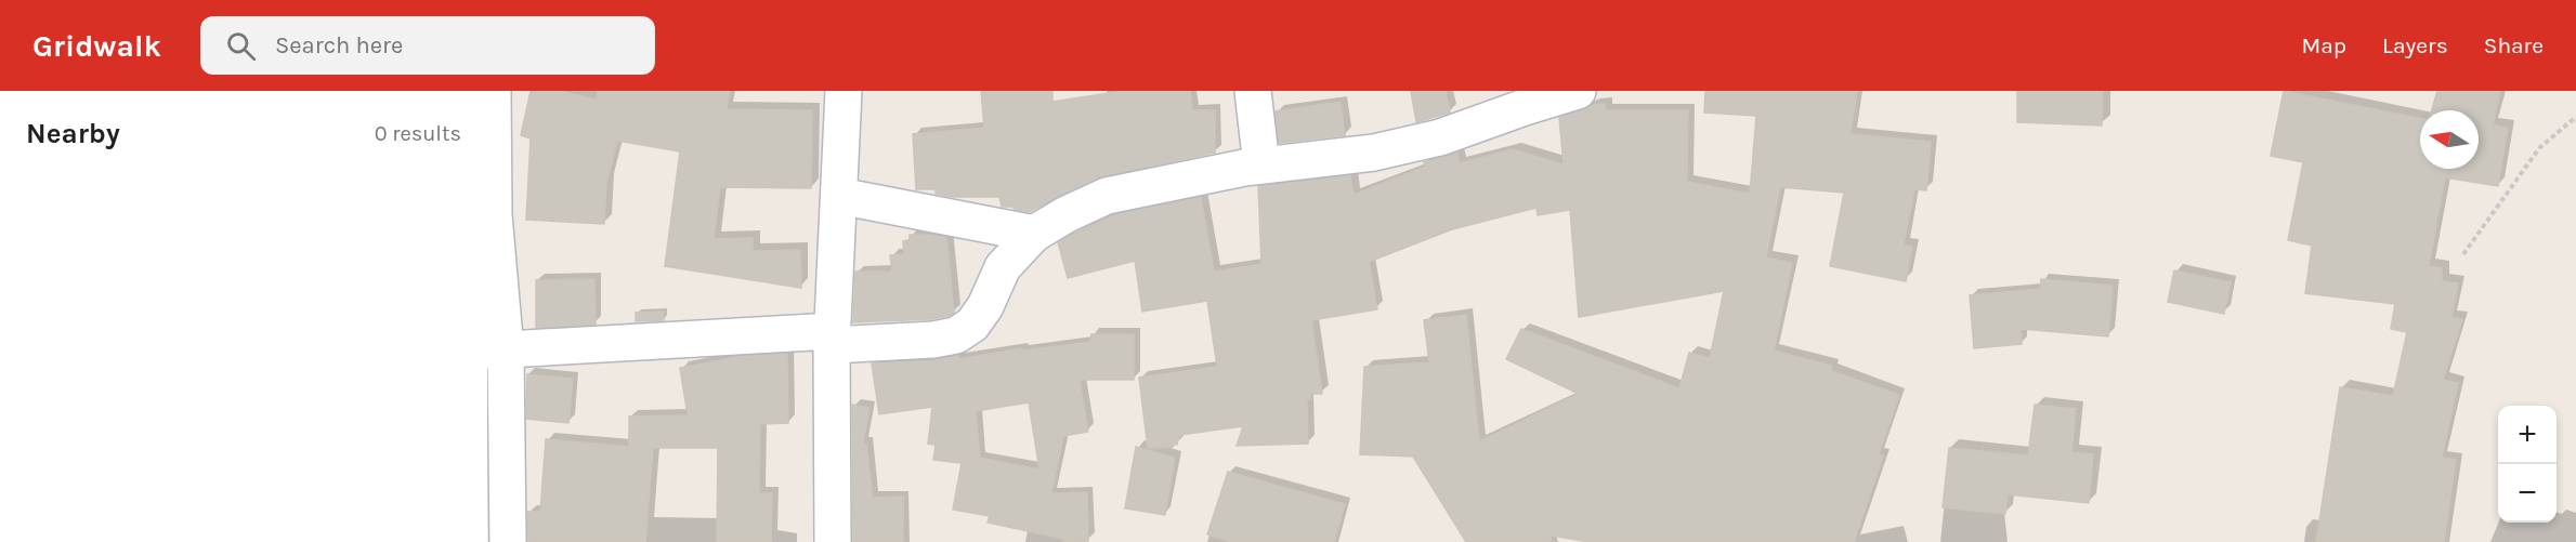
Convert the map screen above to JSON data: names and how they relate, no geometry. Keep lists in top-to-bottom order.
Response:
{
  "north": "left",
  "page": {
    "header": "Gridwalk",
    "search": "Search here",
    "nav": ["Map", "Layers", "Share"],
    "heading": ["Nearby", "0 results"],
    "map_buttons": ["+", "−"]
  }
}
